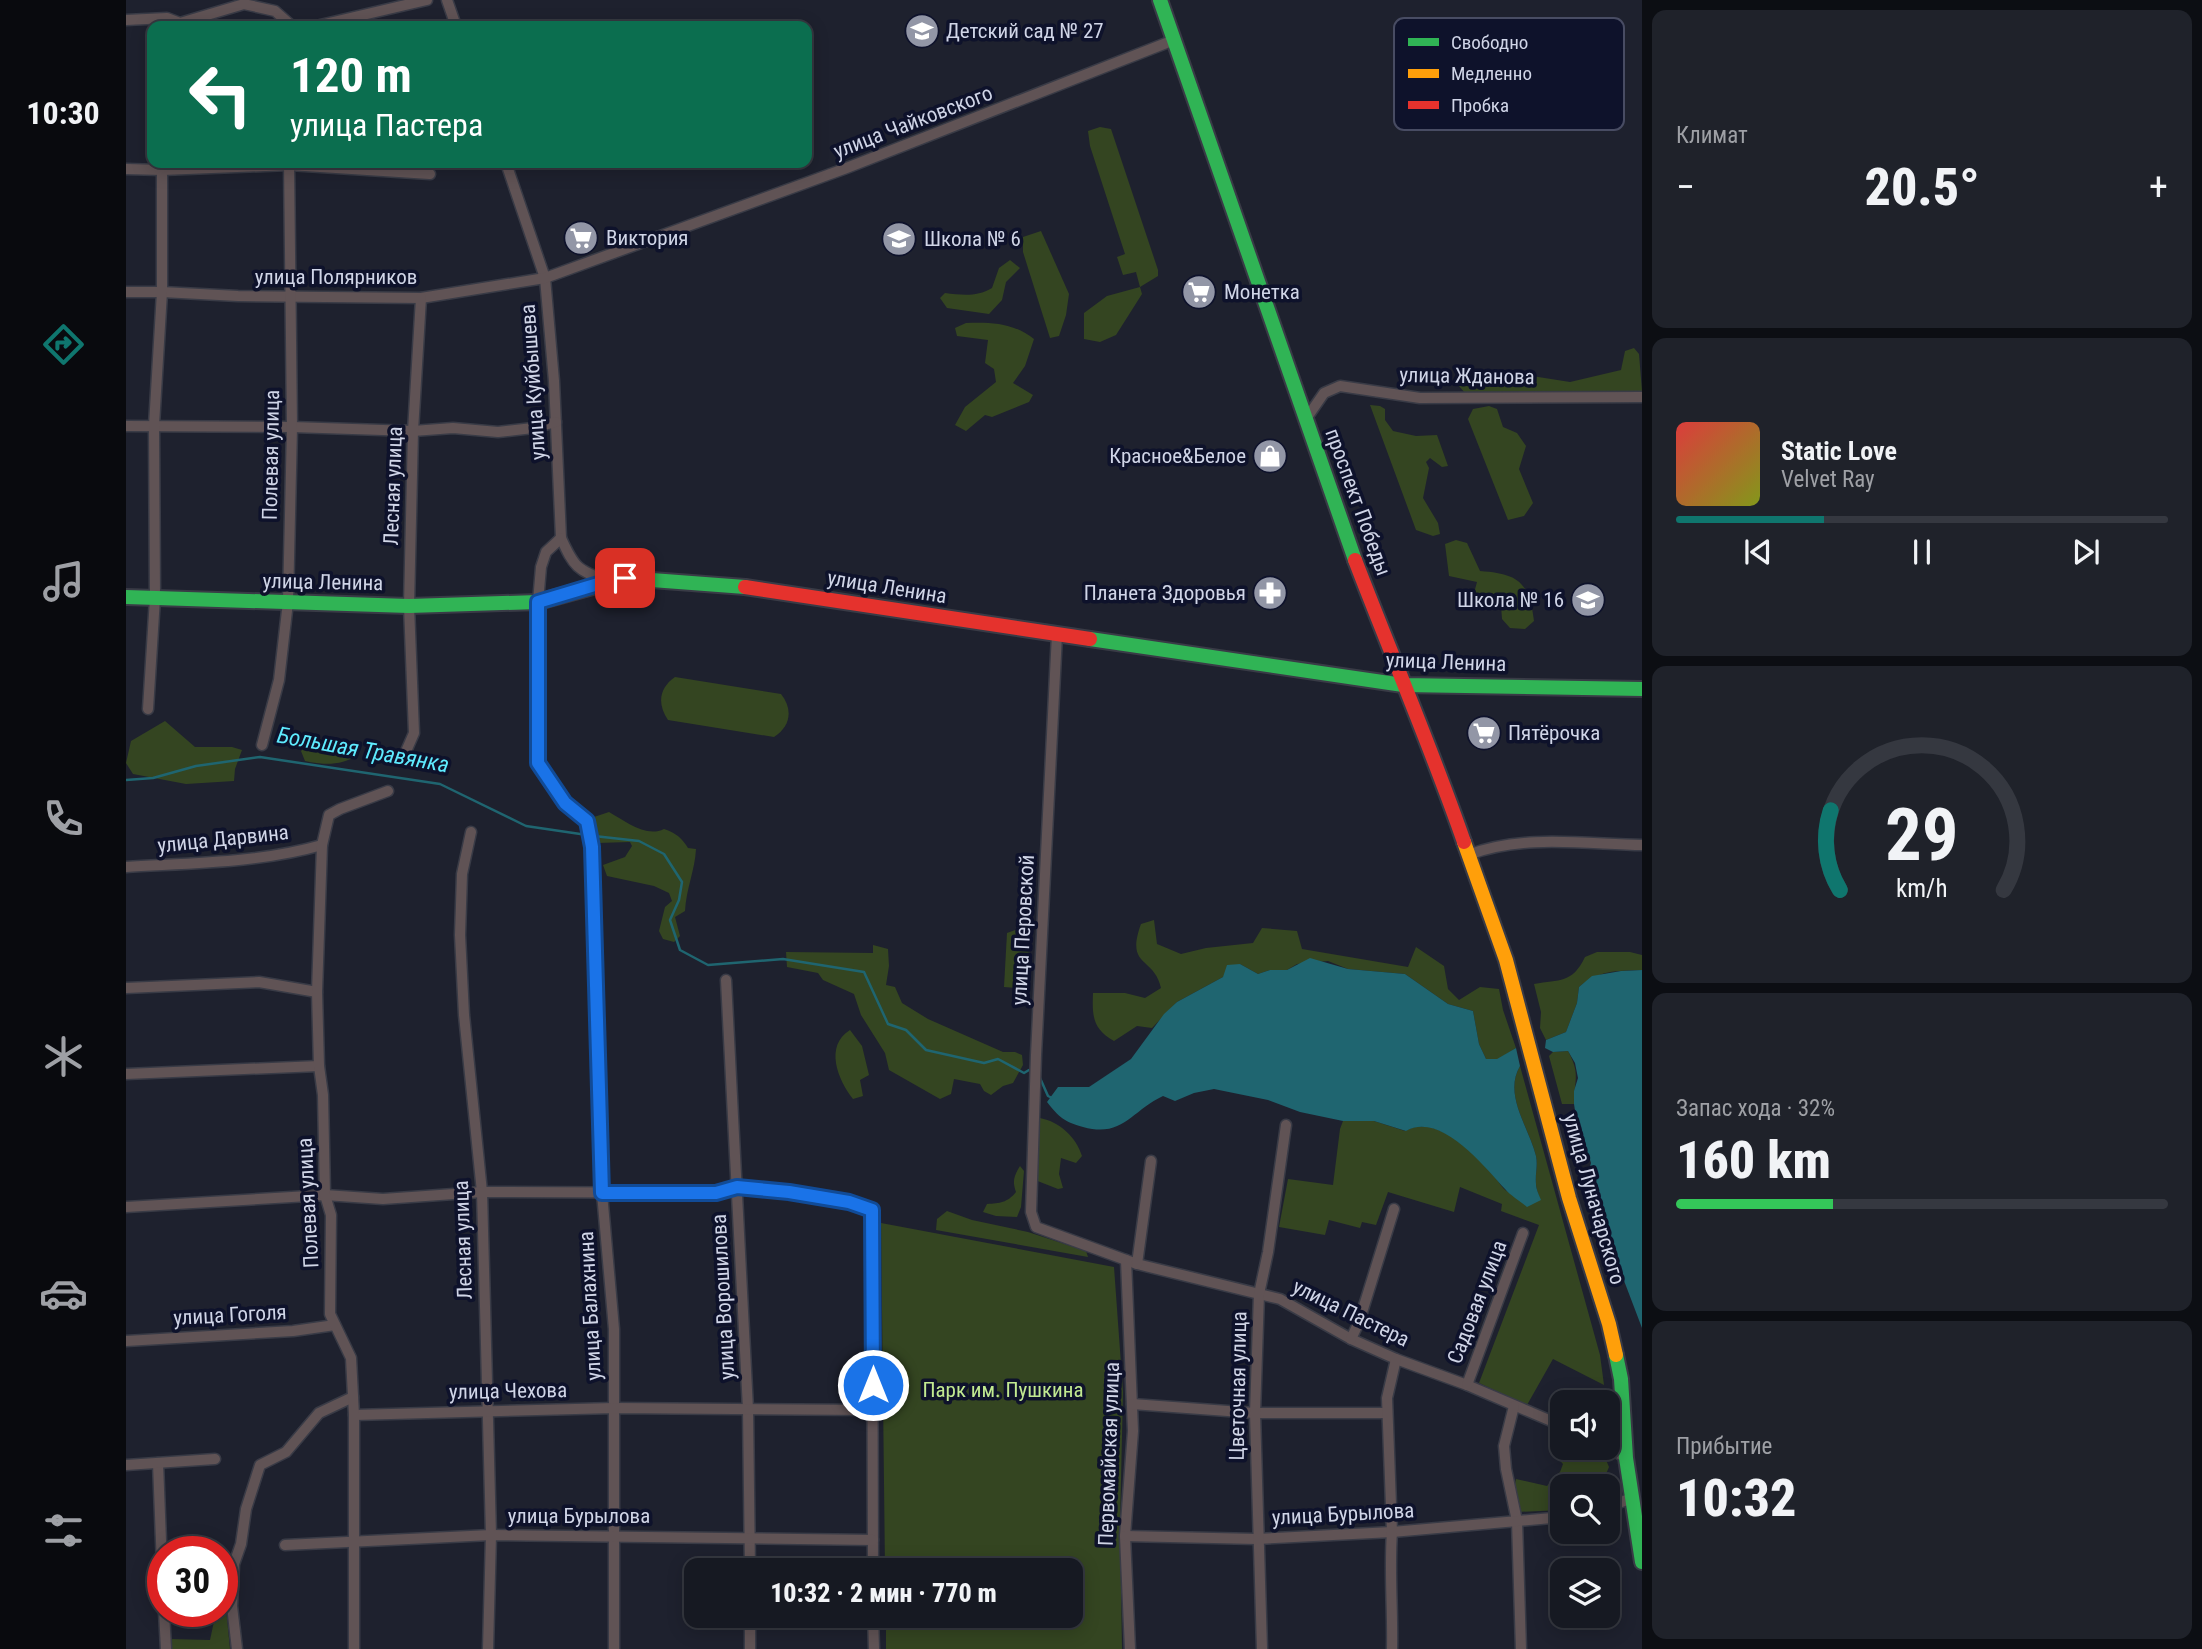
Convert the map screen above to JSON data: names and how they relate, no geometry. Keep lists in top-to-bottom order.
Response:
{
  "streets": {
    "street": [
      "улица Чайковского",
      "улица Полярников",
      "улица Жданова",
      "улица Куйбышева",
      "Полевая улица",
      "Лесная улица",
      "проспект Победы",
      "улица Ленина",
      "улица Дарвина",
      "улица Перовской",
      "улица Луначарского",
      "улица Ворошилова",
      "Садовая улица",
      "улица Балахнина",
      "улица Пастера",
      "улица Гоголя",
      "Цветочная улица",
      "улица Чехова",
      "Первомайская улица",
      "улица Бурылова"
    ]
  },
  "crossings": [
    ["улица Чайковского", "улица Полярников"],
    ["улица Чайковского", "улица Куйбышева"],
    ["улица Чайковского", "проспект Победы"],
    ["улица Полярников", "улица Куйбышева"],
    ["улица Полярников", "Полевая улица"],
    ["улица Полярников", "Лесная улица"],
    ["улица Жданова", "проспект Победы"],
    ["улица Куйбышева", "улица Ленина"],
    ["улица Куйбышева", "улица Балахнина"],
    ["Полевая улица", "улица Ленина"],
    ["Полевая улица", "улица Дарвина"],
    ["Полевая улица", "улица Гоголя"],
    ["Полевая улица", "улица Чехова"],
    ["Полевая улица", "улица Бурылова"],
    ["Лесная улица", "улица Ленина"],
    ["Лесная улица", "улица Чехова"],
    ["Лесная улица", "улица Бурылова"],
    ["проспект Победы", "улица Ленина"],
    ["проспект Победы", "улица Луначарского"],
    ["улица Ленина", "улица Перовской"],
    ["улица Ленина", "улица Балахнина"],
    ["улица Перовской", "улица Пастера"],
    ["улица Ворошилова", "улица Чехова"],
    ["улица Ворошилова", "улица Бурылова"],
    ["Садовая улица", "улица Пастера"],
    ["улица Балахнина", "улица Чехова"],
    ["улица Балахнина", "улица Бурылова"],
    ["улица Пастера", "Цветочная улица"],
    ["улица Пастера", "Первомайская улица"],
    ["Цветочная улица", "улица Бурылова"],
    ["Первомайская улица", "улица Бурылова"]
  ],
  "water": ["Большая Травянка"],
  "parks": ["Парк им. Пушкина"],
  "places": {
    "school or university": ["Детский сад № 27", "Школа № 6", "Школа № 16"],
    "supermarket": ["Виктория", "Монетка", "Пятёрочка"],
    "shop": ["Красное&Белое"],
    "pharmacy": ["Планета Здоровья"]
  },
  "legend": ["Свободно", "Медленно", "Пробка"],
  "page": {
    "tabs": "10:30",
    "tile": [
      "Климат",
      ["Запас хода · 32%", "160 km"],
      ["Прибытие", "10:32"]
    ],
    "turn": ["120 m", "улица Пастера"],
    "heat": ["−", "20.5°", "+"],
    "song": ["Static Love", "Velvet Ray"],
    "limit": "30",
    "trip": "10:32 · 2 мин · 770 m",
    "gauge": ["29", "km/h"]
  }
}
